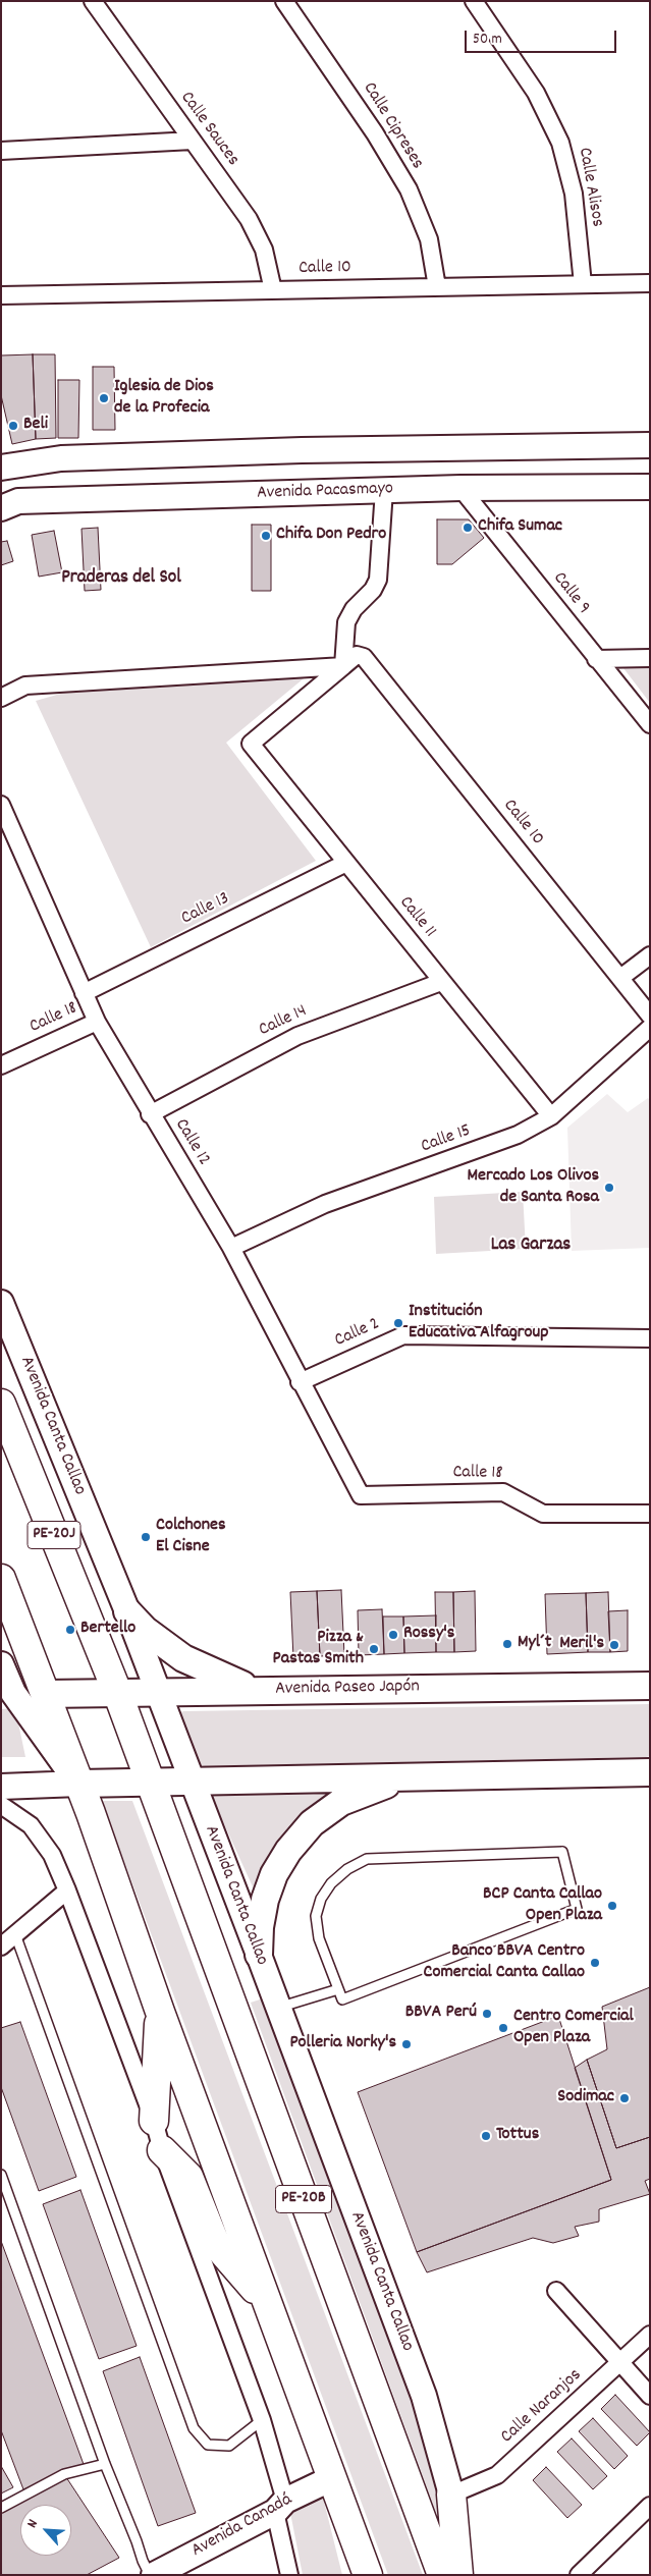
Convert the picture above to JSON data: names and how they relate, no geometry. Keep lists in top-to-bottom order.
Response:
{
  "streets": {
    "highway": ["PE-20J", "PE-20B"],
    "main road": [
      "Avenida Pacasmayo",
      "Avenida Canta Callao",
      "Avenida Paseo Japón",
      "Avenida Canadá"
    ],
    "street": [
      "Calle Cipreses",
      "Calle Sauces",
      "Calle Alisos",
      "Calle 10",
      "Calle 9",
      "Calle 13",
      "Calle 11",
      "Calle 18",
      "Calle 14",
      "Calle 15",
      "Calle 12",
      "Calle 2",
      "Calle Naranjos"
    ]
  },
  "crossings": [
    ["Calle Cipreses", "Calle 10"],
    ["Calle Sauces", "Calle 10"],
    ["Calle Alisos", "Calle 10"],
    ["Calle 10", "Calle 11"],
    ["Avenida Pacasmayo", "Calle 9"],
    ["Calle 13", "Calle 11"],
    ["Calle 13", "Calle 12"],
    ["Calle 11", "Calle 14"],
    ["Calle 11", "Calle 15"],
    ["Calle 18", "Calle 12"],
    ["Calle 14", "Calle 12"],
    ["Calle 15", "Calle 12"],
    ["Calle 12", "Calle 2"],
    ["Avenida Canta Callao", "Avenida Paseo Japón"],
    ["Avenida Canta Callao", "Calle Naranjos"],
    ["PE-20J", "Avenida Paseo Japón"],
    ["PE-20J", "PE-20B"]
  ],
  "districts": ["Praderas del Sol", "Las Garzas"],
  "places": [
    "Iglesia de Dios de la Profecia",
    "Beli",
    "Chifa Sumac",
    "Chifa Don Pedro",
    "Mercado Los Olivos de Santa Rosa",
    "Institución Educativa Alfagroup",
    "Colchones El Cisne",
    "Bertello",
    "Rossy's",
    "Myl´t",
    "Meril's",
    "Pizza & Pastas Smith",
    "BCP Canta Callao Open Plaza",
    "Banco BBVA Centro Comercial Canta Callao",
    "BBVA Perú",
    "Centro Comercial Open Plaza",
    "Polleria Norky's",
    "Sodimac",
    "Tottus"
  ],
  "scale_bar": "50 m",
  "north": "top left"
}
